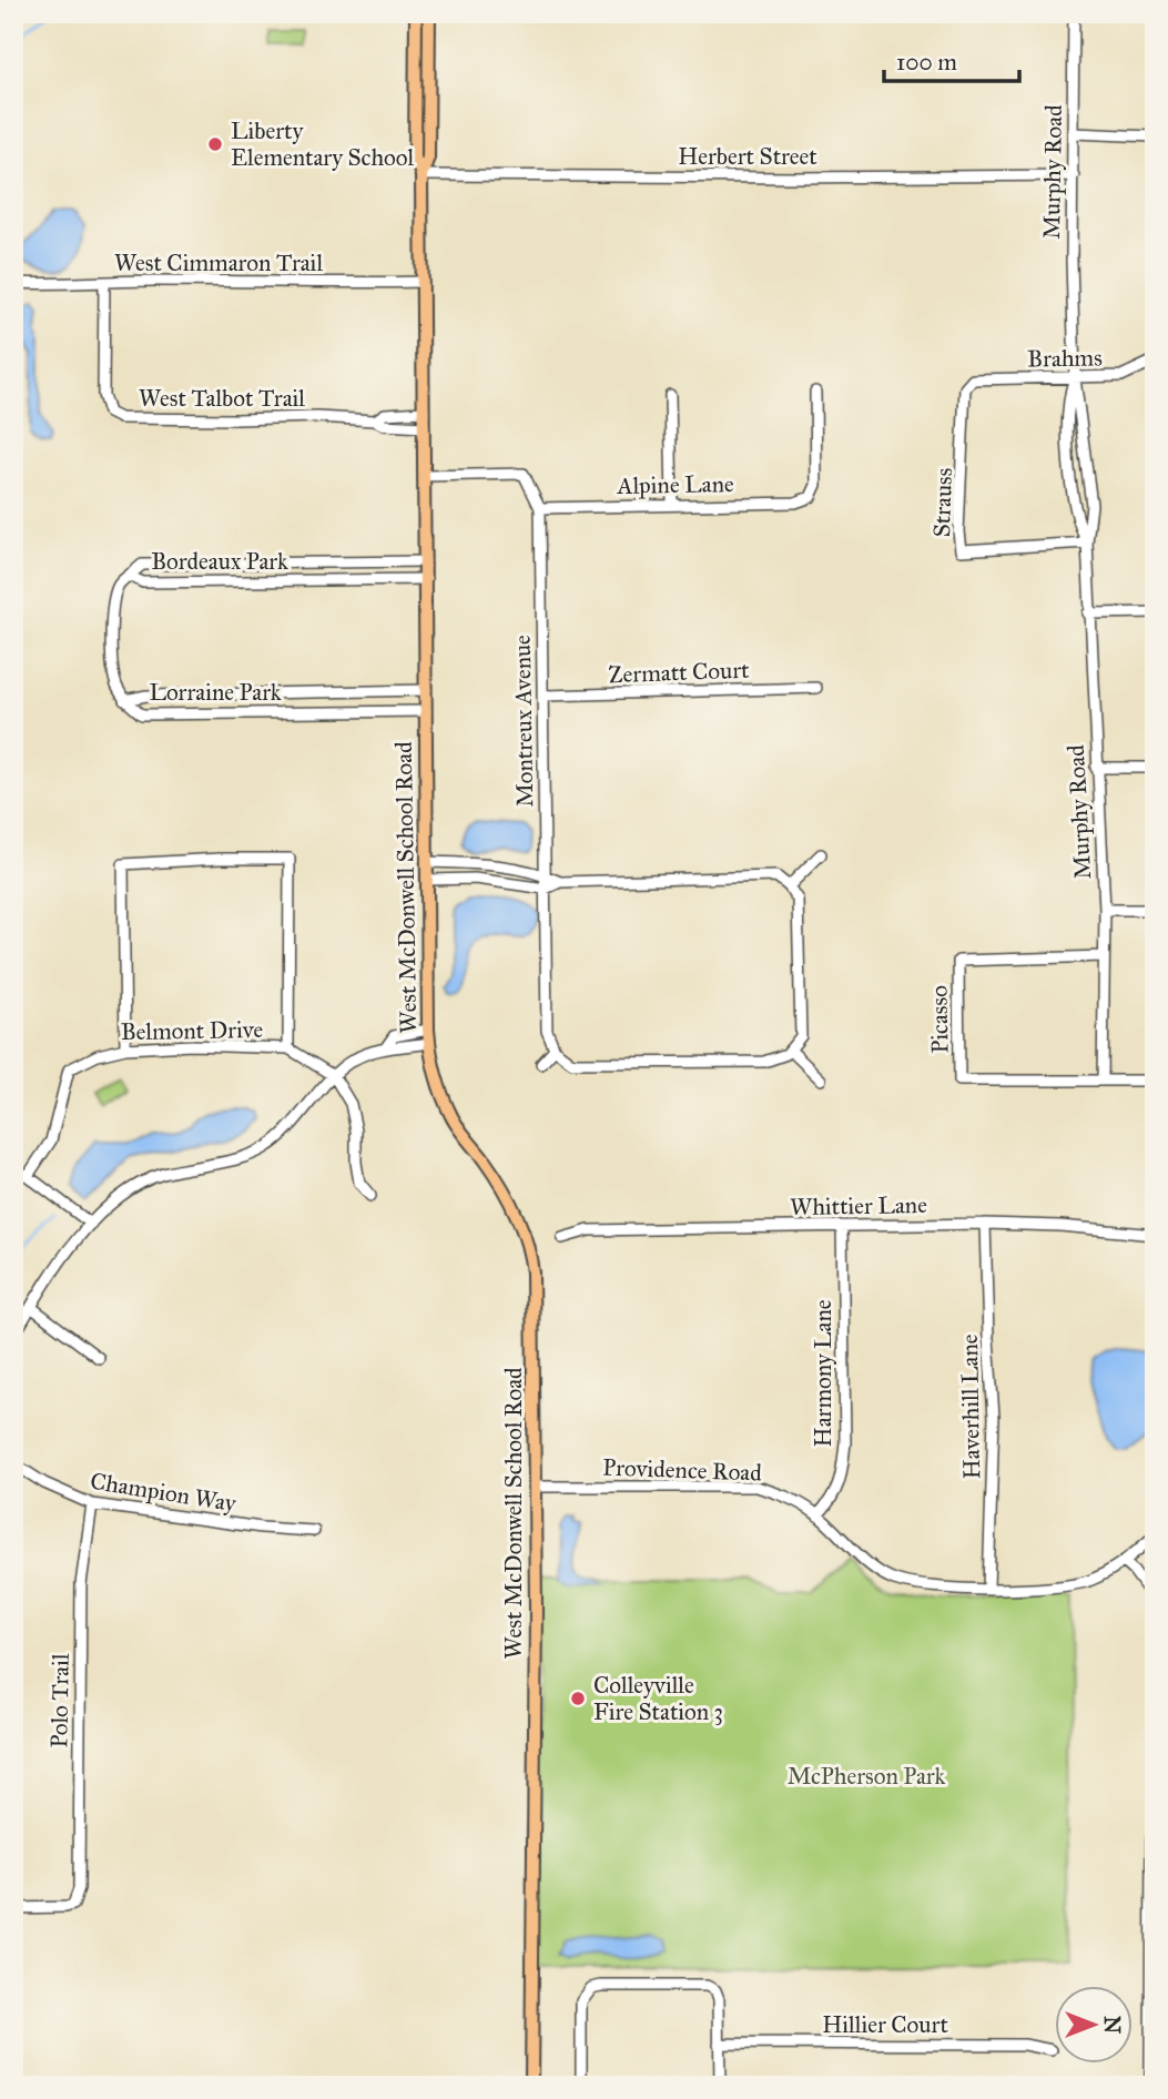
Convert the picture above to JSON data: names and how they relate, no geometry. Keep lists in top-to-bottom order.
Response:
{
  "streets": {
    "main road": ["West McDonwell School Road"],
    "street": [
      "Herbert Street",
      "Murphy Road",
      "West Cimmaron Trail",
      "Brahms",
      "West Talbot Trail",
      "Alpine Lane",
      "Strauss",
      "Bordeaux Park",
      "Zermatt Court",
      "Lorraine Park",
      "Montreux Avenue",
      "Picasso",
      "Belmont Drive",
      "Whittier Lane",
      "Harmony Lane",
      "Haverhill Lane",
      "Providence Road",
      "Champion Way",
      "Polo Trail",
      "Hillier Court"
    ]
  },
  "crossings": [
    ["Herbert Street", "Murphy Road"],
    ["Herbert Street", "West McDonwell School Road"],
    ["Murphy Road", "Brahms"],
    ["Murphy Road", "Strauss"],
    ["Murphy Road", "Picasso"],
    ["West Cimmaron Trail", "West Talbot Trail"],
    ["West Cimmaron Trail", "West McDonwell School Road"],
    ["Brahms", "Strauss"],
    ["West Talbot Trail", "West McDonwell School Road"],
    ["Alpine Lane", "Montreux Avenue"],
    ["Bordeaux Park", "West McDonwell School Road"],
    ["Zermatt Court", "Montreux Avenue"],
    ["Lorraine Park", "West McDonwell School Road"],
    ["Montreux Avenue", "West McDonwell School Road"],
    ["West McDonwell School Road", "Providence Road"],
    ["Whittier Lane", "Harmony Lane"],
    ["Whittier Lane", "Haverhill Lane"],
    ["Harmony Lane", "Providence Road"],
    ["Haverhill Lane", "Providence Road"],
    ["Champion Way", "Polo Trail"]
  ],
  "parks": ["McPherson Park"],
  "places": ["Liberty Elementary School", "Colleyville Fire Station 3"],
  "scale_bar": "100 m",
  "north": "right"
}
